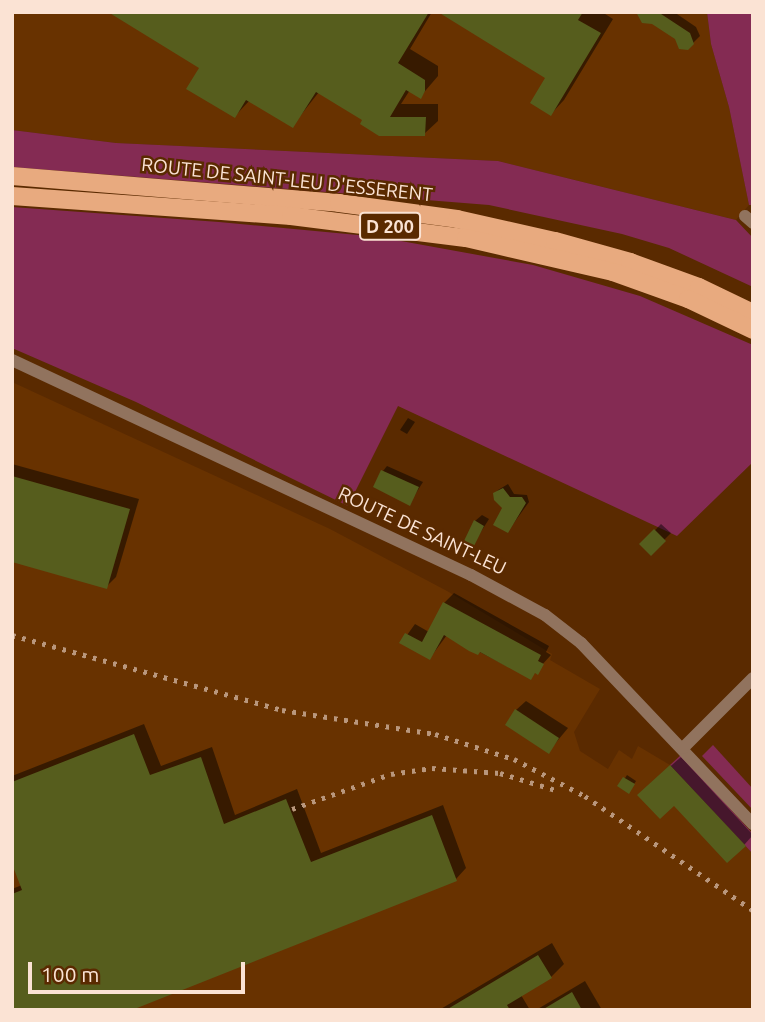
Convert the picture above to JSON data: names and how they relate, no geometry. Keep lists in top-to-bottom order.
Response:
{
  "streets": {
    "main road": ["ROUTE DE SAINT-LEU D'ESSERENT", "D 200"],
    "street": ["ROUTE DE SAINT-LEU"]
  },
  "scale_bar": "100 m"
}
